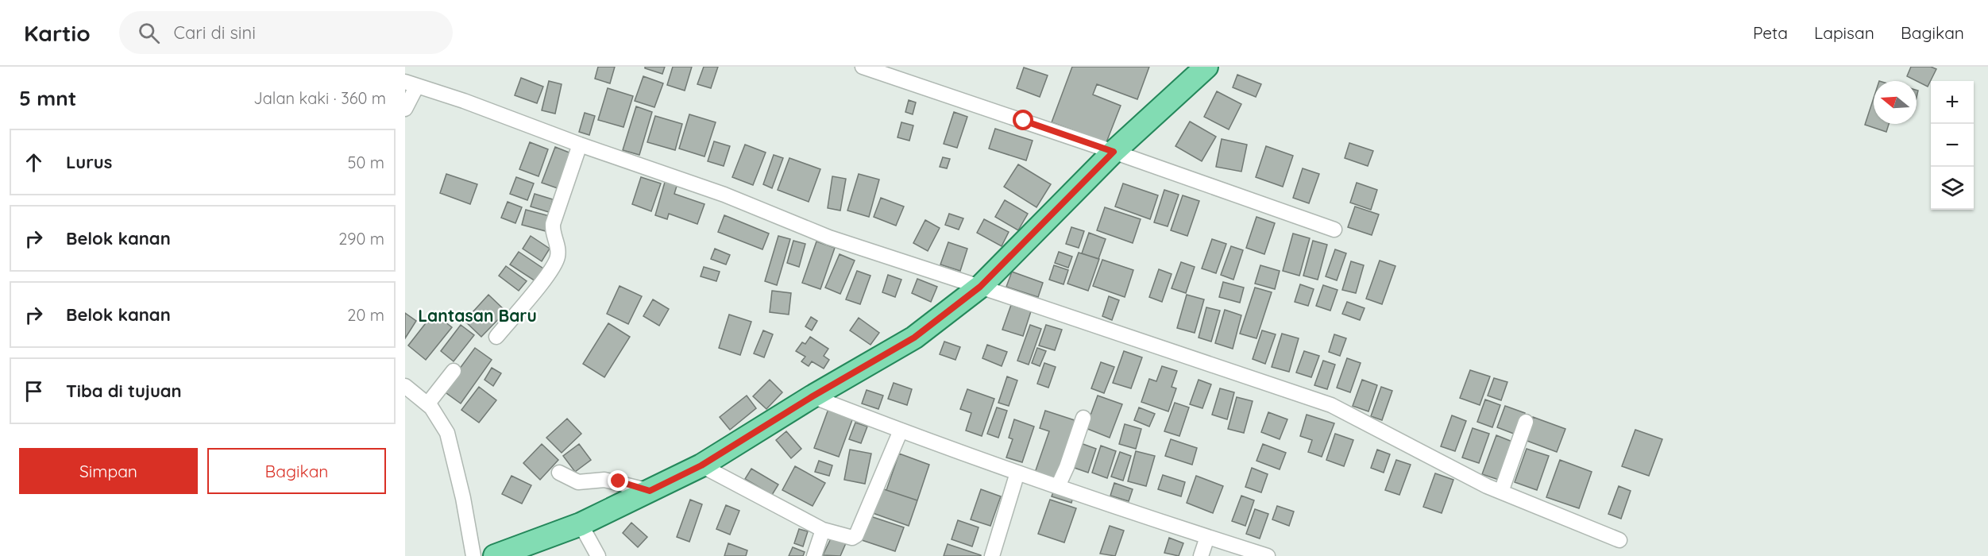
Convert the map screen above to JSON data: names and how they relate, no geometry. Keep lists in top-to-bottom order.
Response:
{
  "districts": ["Lantasan Baru"],
  "north": "left",
  "page": {
    "header": "Kartio",
    "search": "Cari di sini",
    "nav": ["Peta", "Lapisan", "Bagikan"],
    "heading": ["5 mnt", "Jalan kaki · 360 m"],
    "map_buttons": ["+", "−"],
    "list": [
      ["Lurus", "50 m"],
      ["Belok kanan", "290 m"],
      ["Belok kanan", "20 m"],
      "Tiba di tujuan"
    ],
    "buttons": ["Simpan", "Bagikan"]
  }
}
